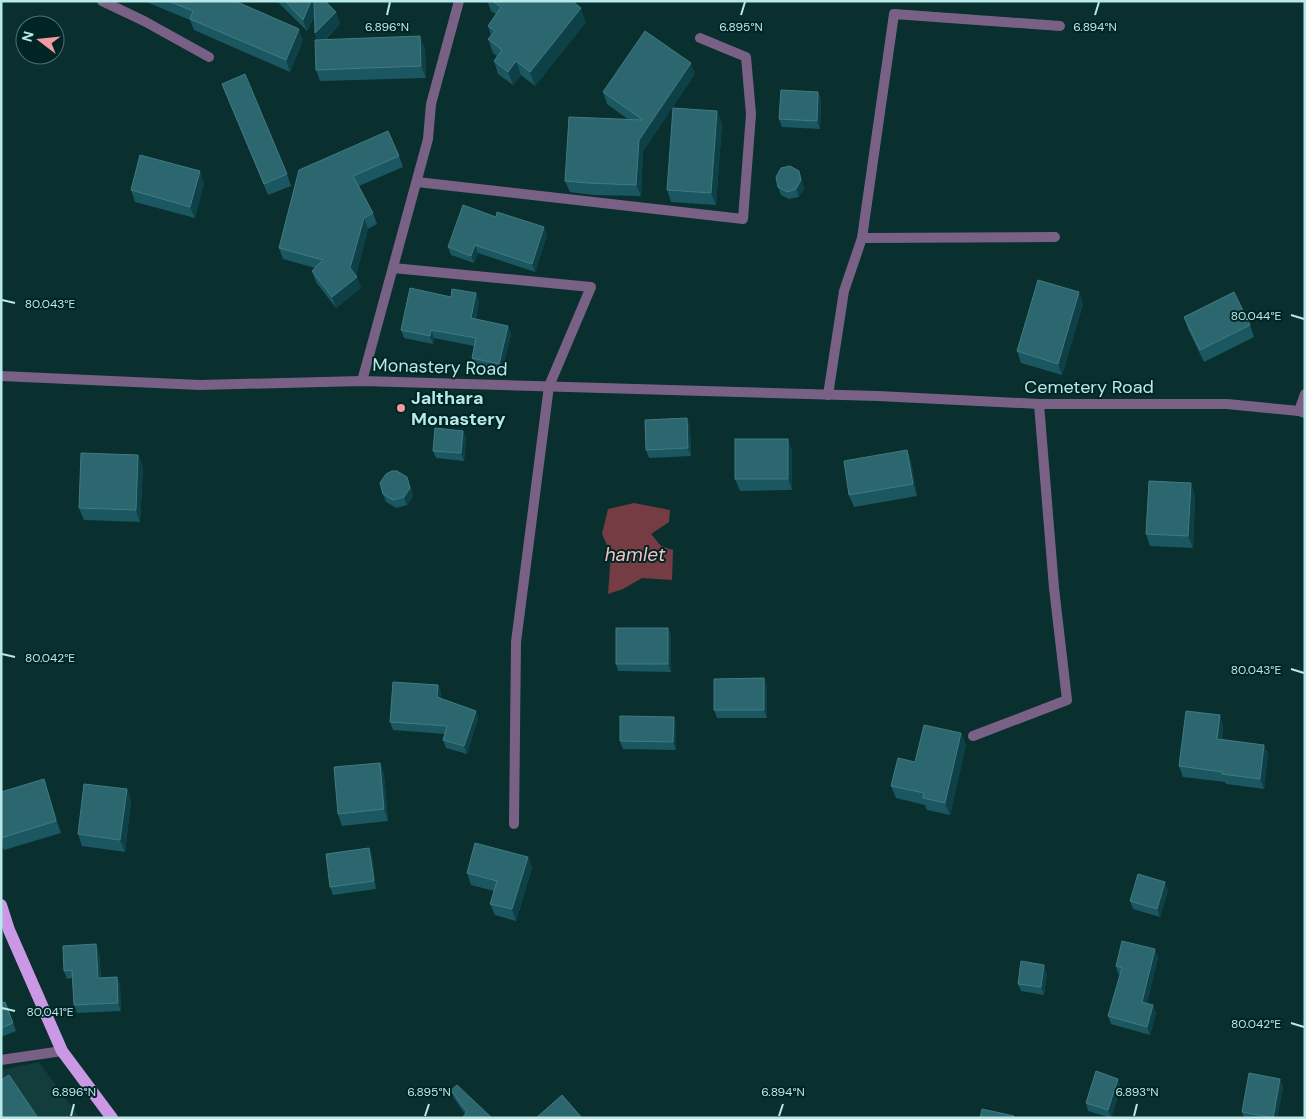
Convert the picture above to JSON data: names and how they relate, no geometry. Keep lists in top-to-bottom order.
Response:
{
  "streets": {
    "street": ["Monastery Road", "Cemetery Road"]
  },
  "crossings": [
    ["Monastery Road", "Cemetery Road"]
  ],
  "water": ["hamlet"],
  "places": ["Jalthara Monastery"],
  "north": "left",
  "coordinates": [
    "6.896°N",
    "6.895°N",
    "6.894°N",
    "80.043°E",
    "80.044°E",
    "80.042°E",
    "80.041°E",
    "6.893°N"
  ]
}
